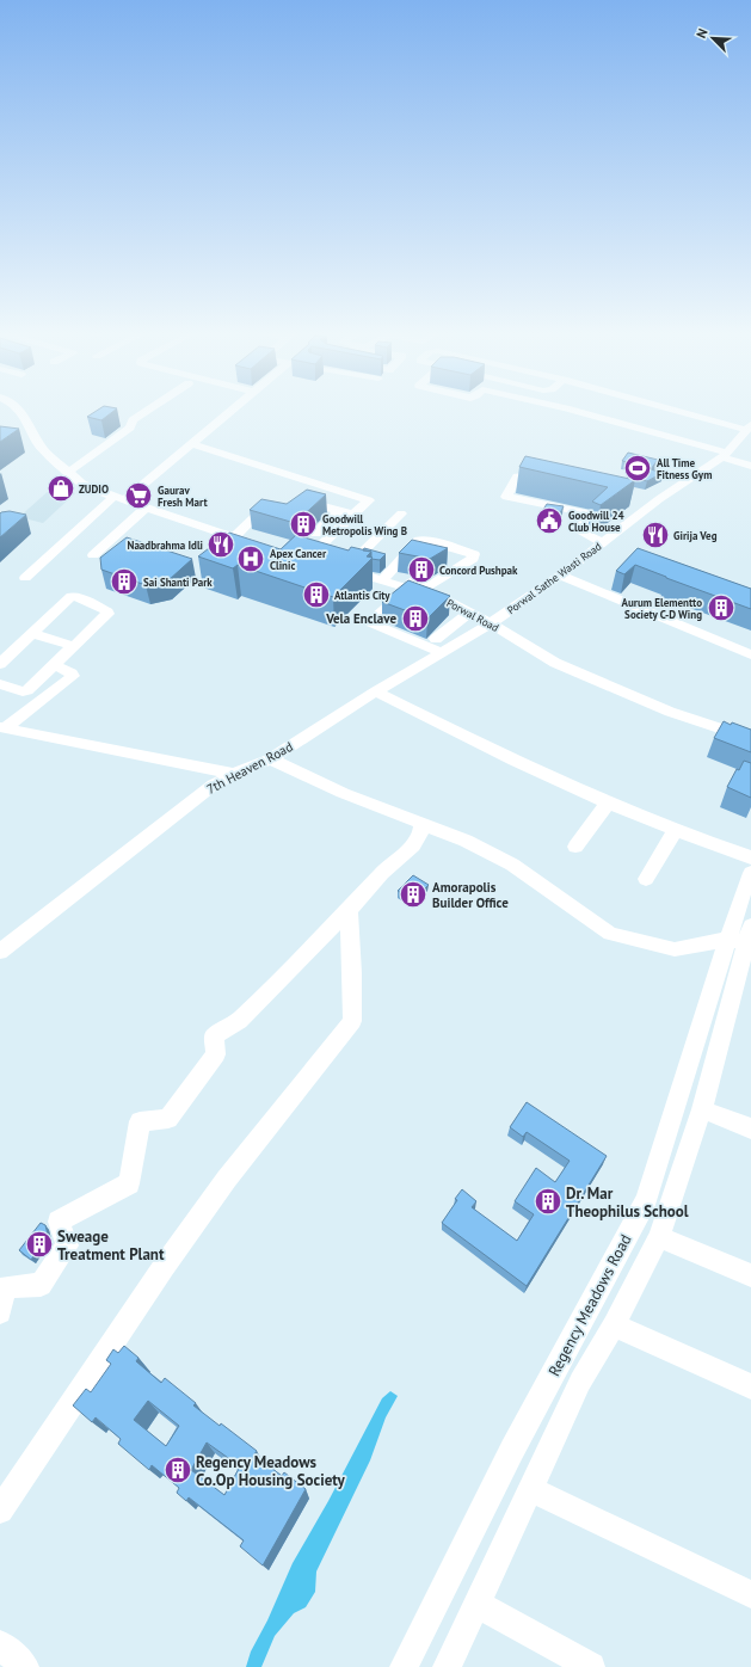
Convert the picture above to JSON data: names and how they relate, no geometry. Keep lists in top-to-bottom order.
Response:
{
  "streets": {
    "street": [
      "Porwal Sathe Wasti Road",
      "Porwal Road",
      "7th Heaven Road",
      "Regency Meadows Road"
    ]
  },
  "crossings": [
    ["Porwal Sathe Wasti Road", "Porwal Road"],
    ["Porwal Sathe Wasti Road", "7th Heaven Road"],
    ["Porwal Road", "7th Heaven Road"]
  ],
  "places": {
    "sports": ["All Time Fitness Gym"],
    "shop": ["ZUDIO"],
    "supermarket": ["Gaurav Fresh Mart"],
    "public building": ["Goodwill 24 Club House"],
    "building": [
      "Goodwill Metropolis Wing B",
      "Concord Pushpak",
      "Sai Shanti Park",
      "Atlantis City",
      "Aurum Elementto Society C-D Wing",
      "Vela Enclave",
      "Amorapolis Builder Office",
      "Dr. Mar Theophilus School",
      "Sweage Treatment Plant",
      "Regency Meadows Co.Op Housing Society"
    ],
    "restaurant": ["Girija Veg", "Naadbrahma Idli"],
    "hospital": ["Apex Cancer Clinic"]
  },
  "north": "top left"
}
